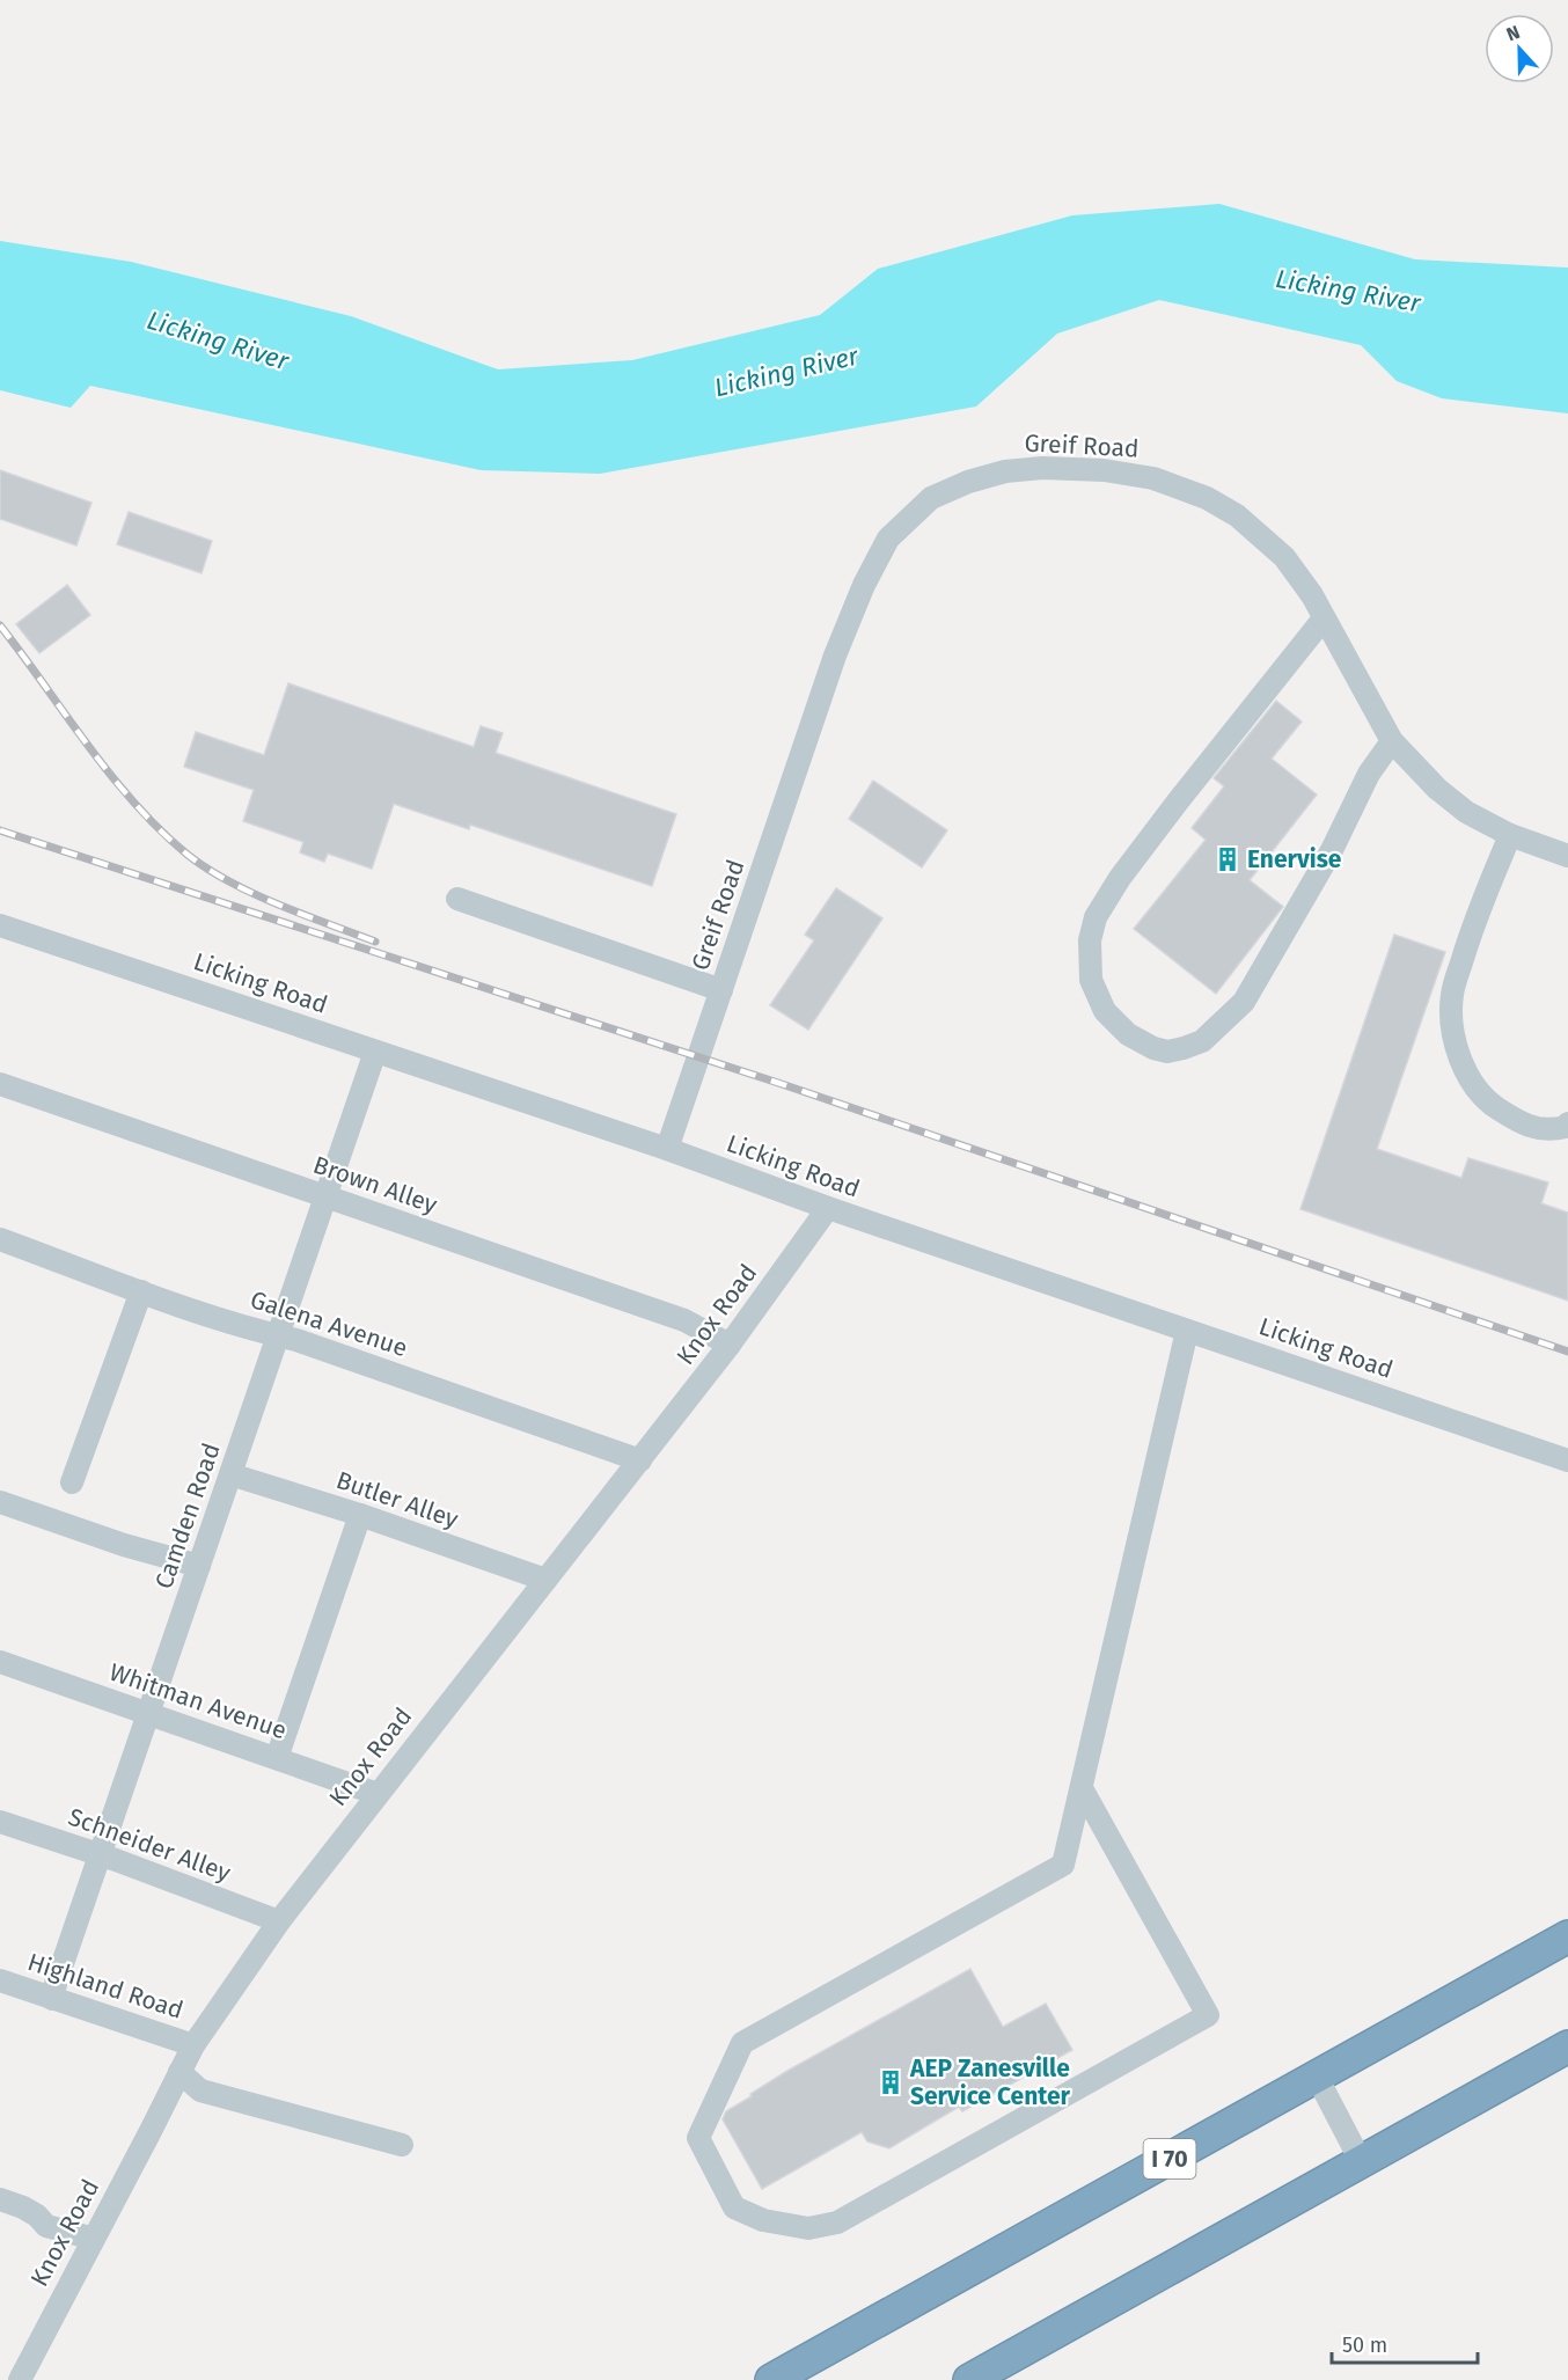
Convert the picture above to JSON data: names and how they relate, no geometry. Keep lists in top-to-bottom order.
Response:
{
  "streets": {
    "highway": ["I 70"],
    "street": [
      "Greif Road",
      "Licking Road",
      "Brown Alley",
      "Knox Road",
      "Galena Avenue",
      "Butler Alley",
      "Camden Road",
      "Whitman Avenue",
      "Schneider Alley",
      "Highland Road"
    ]
  },
  "crossings": [
    ["Greif Road", "Licking Road"],
    ["Licking Road", "Knox Road"],
    ["Licking Road", "Camden Road"],
    ["Brown Alley", "Knox Road"],
    ["Brown Alley", "Camden Road"],
    ["Knox Road", "Galena Avenue"],
    ["Knox Road", "Butler Alley"],
    ["Knox Road", "Whitman Avenue"],
    ["Knox Road", "Schneider Alley"],
    ["Knox Road", "Highland Road"],
    ["Galena Avenue", "Camden Road"],
    ["Butler Alley", "Camden Road"],
    ["Camden Road", "Whitman Avenue"],
    ["Camden Road", "Schneider Alley"],
    ["Camden Road", "Highland Road"]
  ],
  "water": ["Licking River"],
  "places": {
    "building": ["Enervise", "AEP Zanesville Service Center"]
  },
  "scale_bar": "50 m",
  "north": "top"
}
